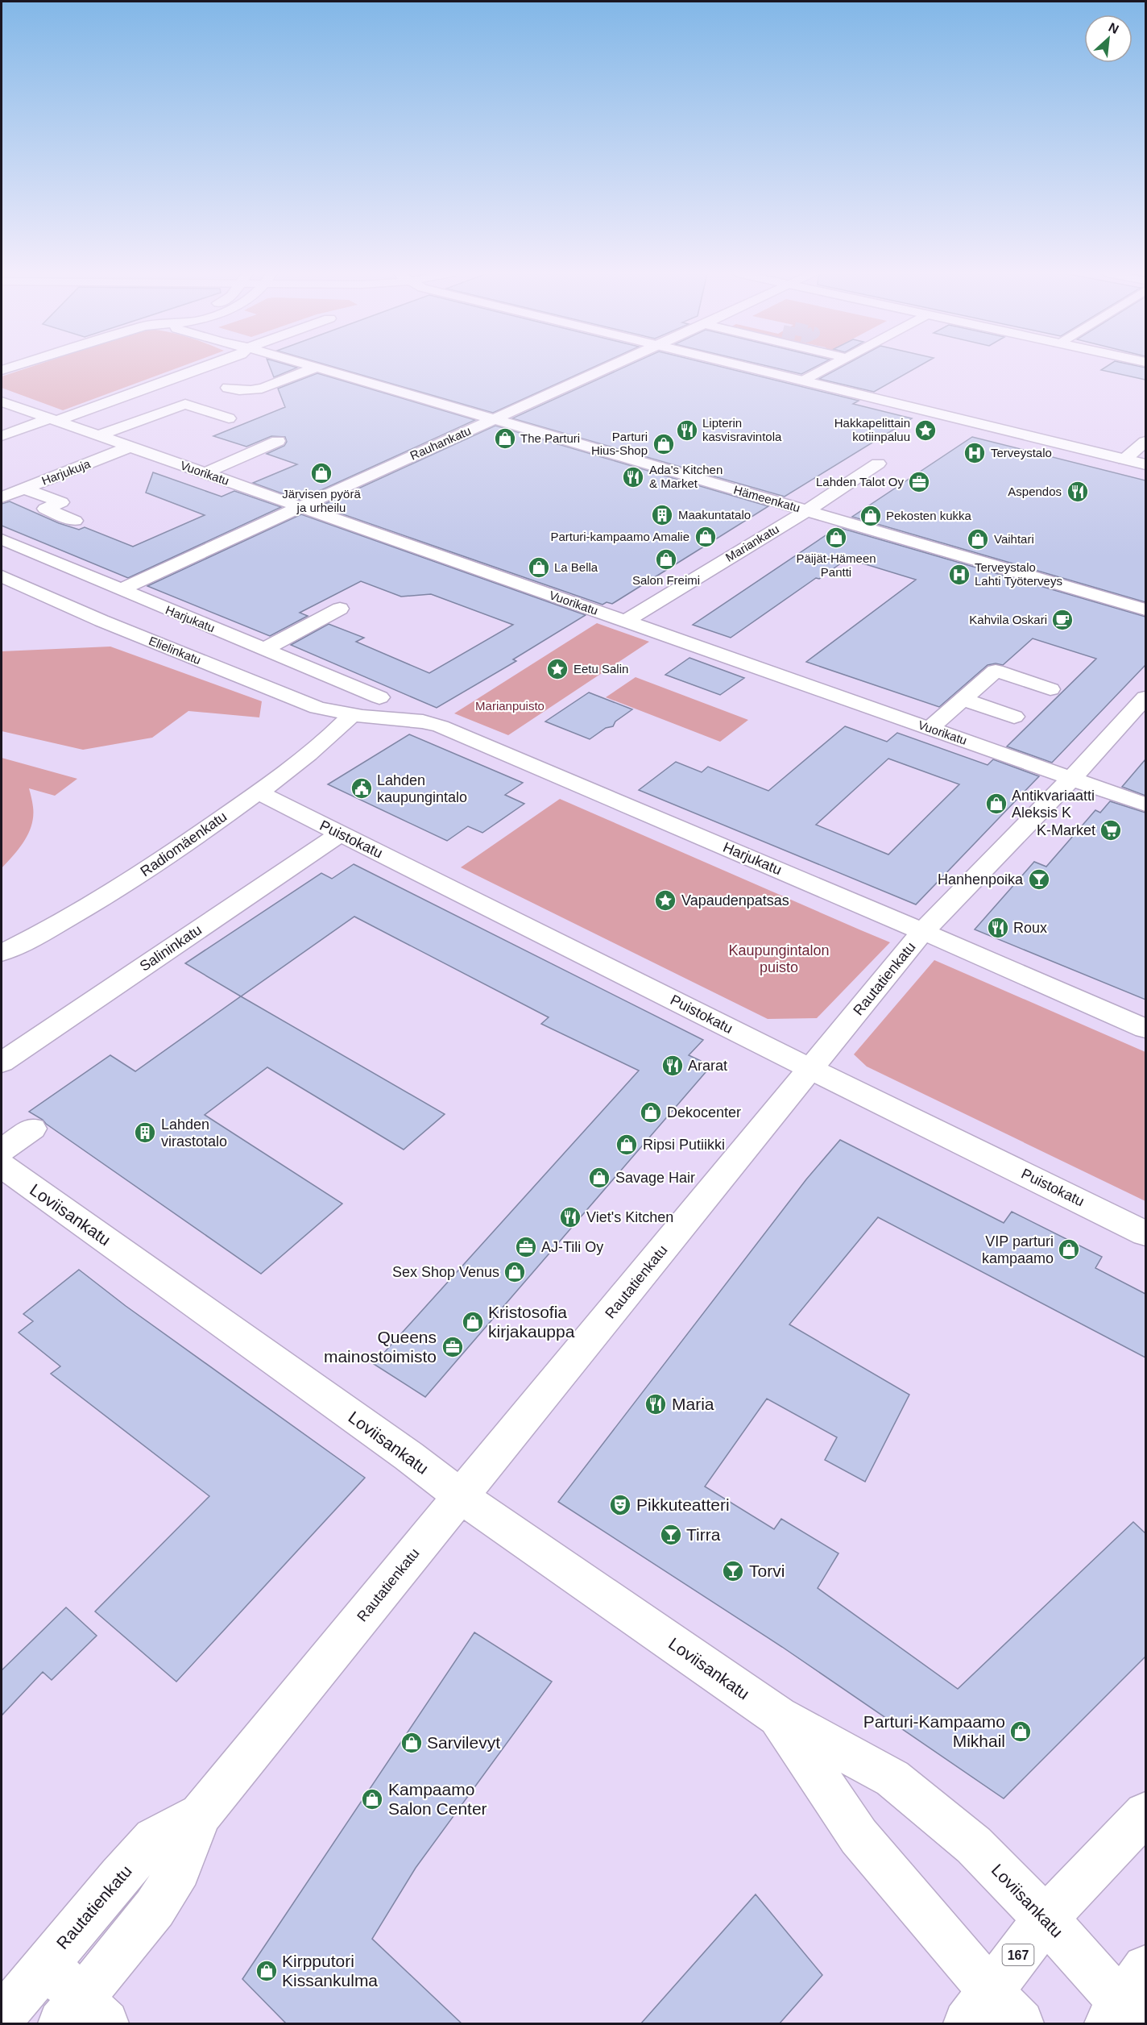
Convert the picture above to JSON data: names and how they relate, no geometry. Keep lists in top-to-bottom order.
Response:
{
  "streets": {
    "street": [
      "Rauhankatu",
      "Harjukuja",
      "Vuorikatu",
      "Hämeenkatu",
      "Mariankatu",
      "Harjukatu",
      "Elielinkatu",
      "Puistokatu",
      "Radiomäenkatu",
      "Salininkatu",
      "Rautatienkatu",
      "Loviisankatu",
      "167"
    ]
  },
  "crossings": [
    ["Rauhankatu", "Vuorikatu"],
    ["Rauhankatu", "Hämeenkatu"],
    ["Rauhankatu", "Harjukatu"],
    ["Harjukuja", "Vuorikatu"],
    ["Vuorikatu", "Mariankatu"],
    ["Vuorikatu", "Rautatienkatu"],
    ["Hämeenkatu", "Mariankatu"],
    ["Harjukatu", "Elielinkatu"],
    ["Harjukatu", "Radiomäenkatu"],
    ["Harjukatu", "Rautatienkatu"],
    ["Elielinkatu", "Radiomäenkatu"],
    ["Puistokatu", "Radiomäenkatu"],
    ["Puistokatu", "Salininkatu"],
    ["Puistokatu", "Rautatienkatu"],
    ["Rautatienkatu", "Loviisankatu"],
    ["Loviisankatu", "167"]
  ],
  "parks": ["Marianpuisto", "Kaupungintalon puisto"],
  "places": {
    "restaurant": [
      "Lipterin kasvisravintola",
      "Ada's Kitchen & Market",
      "Aspendos",
      "Roux",
      "Ararat",
      "Viet's Kitchen",
      "Maria"
    ],
    "place": ["Hakkapelittain kotiinpaluu", "Eetu Salin", "Vapaudenpatsas"],
    "shop": [
      "The Parturi",
      "Parturi Hius-Shop",
      "Järvisen pyörä ja urheilu",
      "Pekosten kukka",
      "Parturi-kampaamo Amalie",
      "Päijät-Hämeen Pantti",
      "Vaihtari",
      "Salon Freimi",
      "La Bella",
      "Antikvariaatti Aleksis K",
      "Dekocenter",
      "Ripsi Putiikki",
      "Savage Hair",
      "VIP parturi kampaamo",
      "Sex Shop Venus",
      "Kristosofia kirjakauppa",
      "Parturi-Kampaamo Mikhail",
      "Sarvilevyt",
      "Kampaamo Salon Center",
      "Kirpputori Kissankulma"
    ],
    "hospital": ["Terveystalo", "Terveystalo Lahti Työterveys"],
    "office": ["Lahden Talot Oy", "AJ-Tili Oy", "Queens mainostoimisto"],
    "building": ["Maakuntatalo", "Lahden virastotalo"],
    "cafe": ["Kahvila Oskari"],
    "public building": ["Lahden kaupungintalo"],
    "supermarket": ["K-Market"],
    "bar": ["Hanhenpoika", "Tirra", "Torvi"],
    "theatre": ["Pikkuteatteri"]
  },
  "north": "top right"
}
